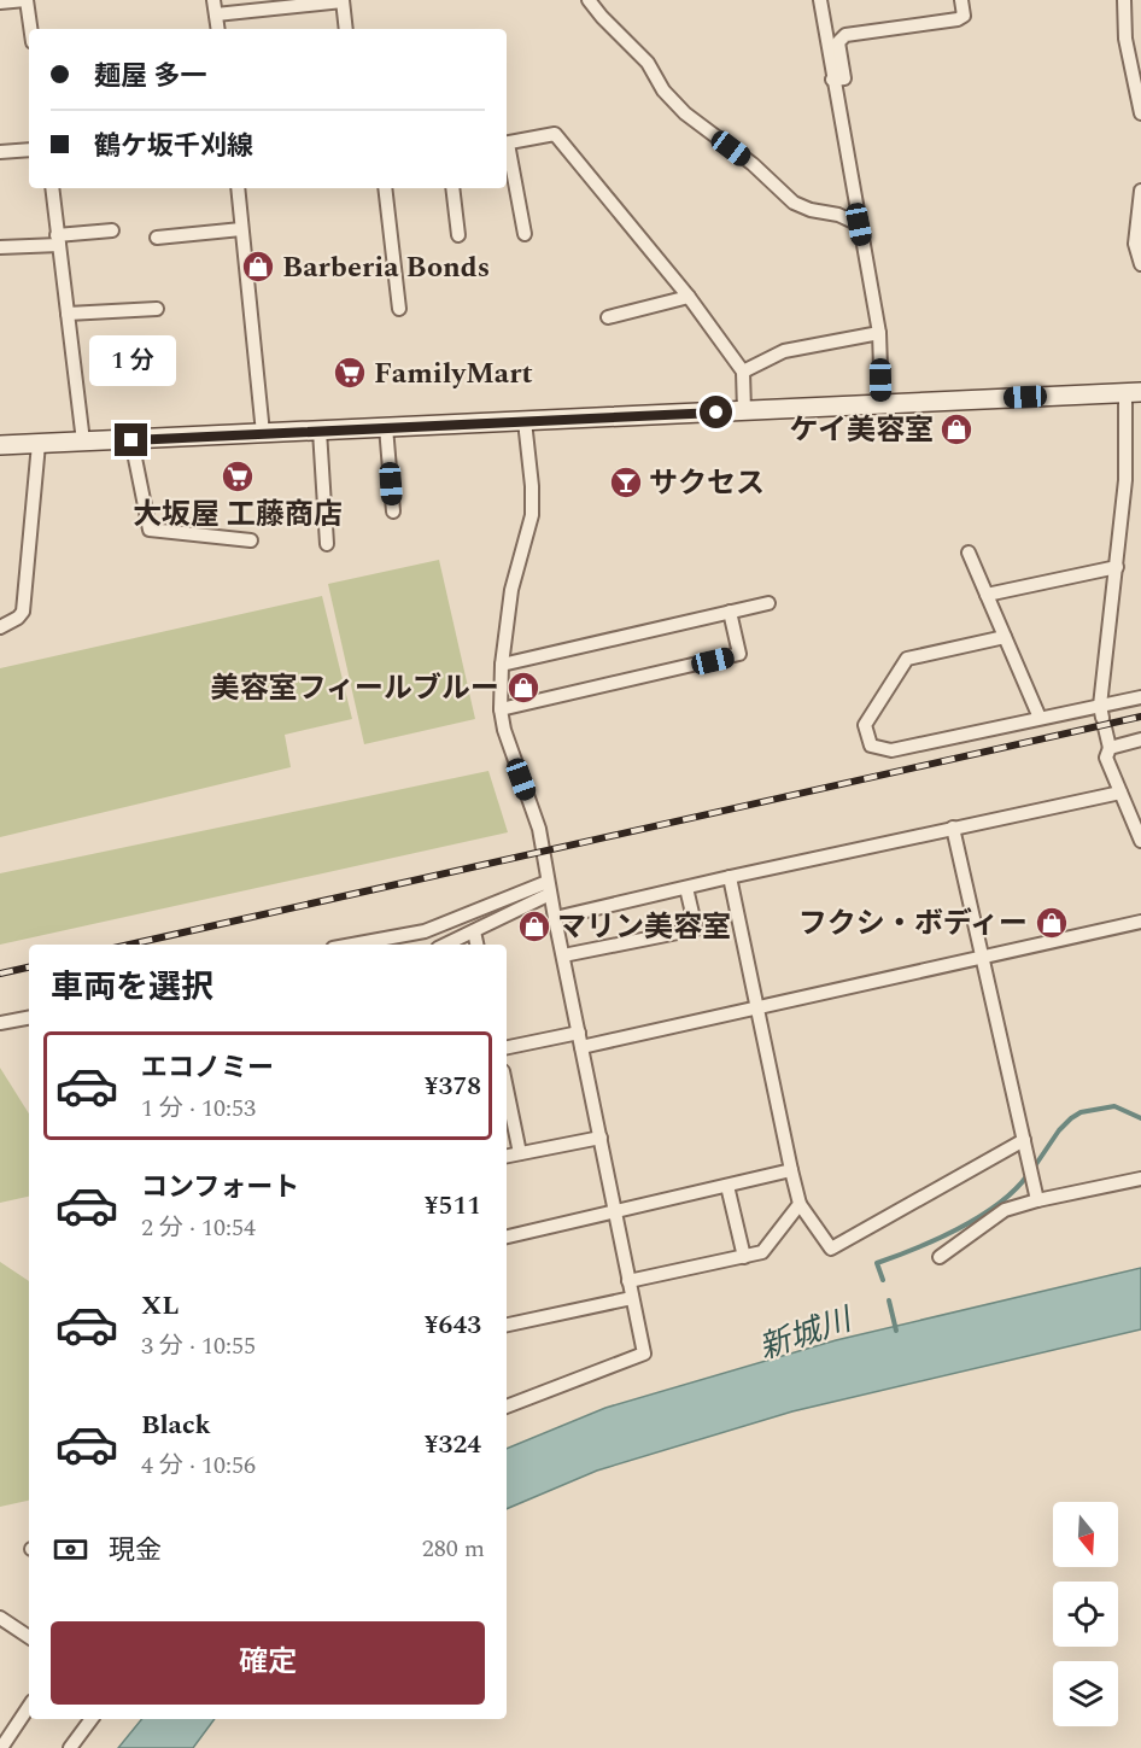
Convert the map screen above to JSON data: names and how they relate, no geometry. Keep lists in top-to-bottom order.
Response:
{
  "water": ["新城川"],
  "places": {
    "shop": [
      "Barberia Bonds",
      "ケイ美容室",
      "美容室フィールブルー",
      "フクシ・ボディー",
      "マリン美容室"
    ],
    "supermarket": ["FamilyMart", "大坂屋 工藤商店"],
    "bar": ["サクセス"]
  },
  "north": "bottom",
  "page": {
    "banner": ["麺屋 多一", "鶴ケ坂千刈線"],
    "bubble": "1 分",
    "heading": "車両を選択",
    "list": [
      {
        "name": "エコノミー",
        "note": "1 分 · 10:53",
        "value": "¥378"
      },
      {
        "name": "コンフォート",
        "note": "2 分 · 10:54",
        "value": "¥511"
      },
      {
        "name": "XL",
        "note": "3 分 · 10:55",
        "value": "¥643"
      },
      {
        "name": "Black",
        "note": "4 分 · 10:56",
        "value": "¥324"
      }
    ],
    "pay": ["現金", "280 m"],
    "buttons": "確定"
  }
}
